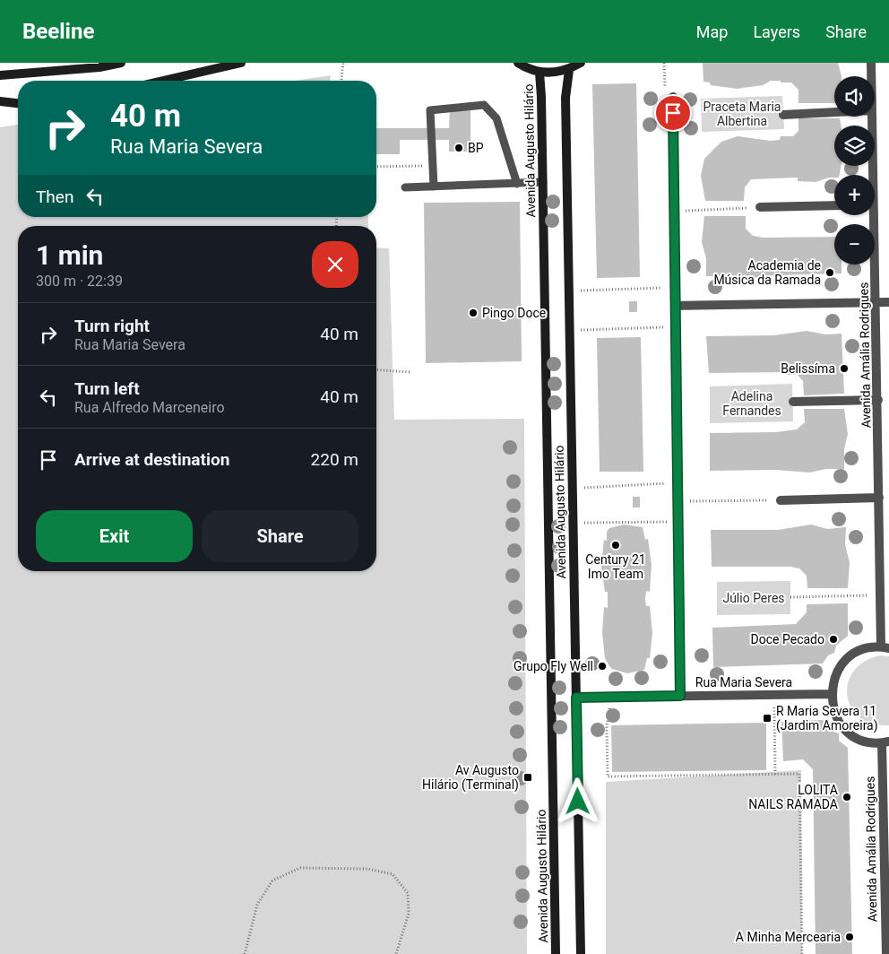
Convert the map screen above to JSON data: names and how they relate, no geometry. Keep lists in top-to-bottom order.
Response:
{
  "streets": {
    "main road": ["Avenida Augusto Hilário"],
    "street": ["Avenida Amália Rodrigues", "Rua Maria Severa"]
  },
  "crossings": [
    ["Avenida Augusto Hilário", "Rua Maria Severa"]
  ],
  "parks": ["Praceta Maria Albertina", "Adelina Fernandes", "Júlio Peres"],
  "places": {
    "other": [
      "BP",
      "Academia de Música da Ramada",
      "Pingo Doce",
      "Belissíma",
      "Century 21 Imo Team",
      "Doce Pecado",
      "Grupo Fly Well",
      "LOLITA NAILS RAMADA",
      "A Minha Mercearia"
    ],
    "transit": ["R Maria Severa 11 (Jardim Amoreira)", "Av Augusto Hilário (Terminal)"]
  },
  "page": {
    "header": "Beeline",
    "nav": ["Map", "Layers", "Share"],
    "map_buttons": ["+", "−"],
    "turn": ["40 m", "Rua Maria Severa"],
    "then": "Then",
    "heading": ["1 min", "300 m · 22:39"],
    "list": [
      {
        "name": "Turn right",
        "note": "Rua Maria Severa",
        "value": "40 m"
      },
      {
        "name": "Turn left",
        "note": "Rua Alfredo Marceneiro",
        "value": "40 m"
      },
      {
        "name": "Arrive at destination",
        "value": "220 m"
      }
    ],
    "buttons": ["Exit", "Share"]
  }
}
